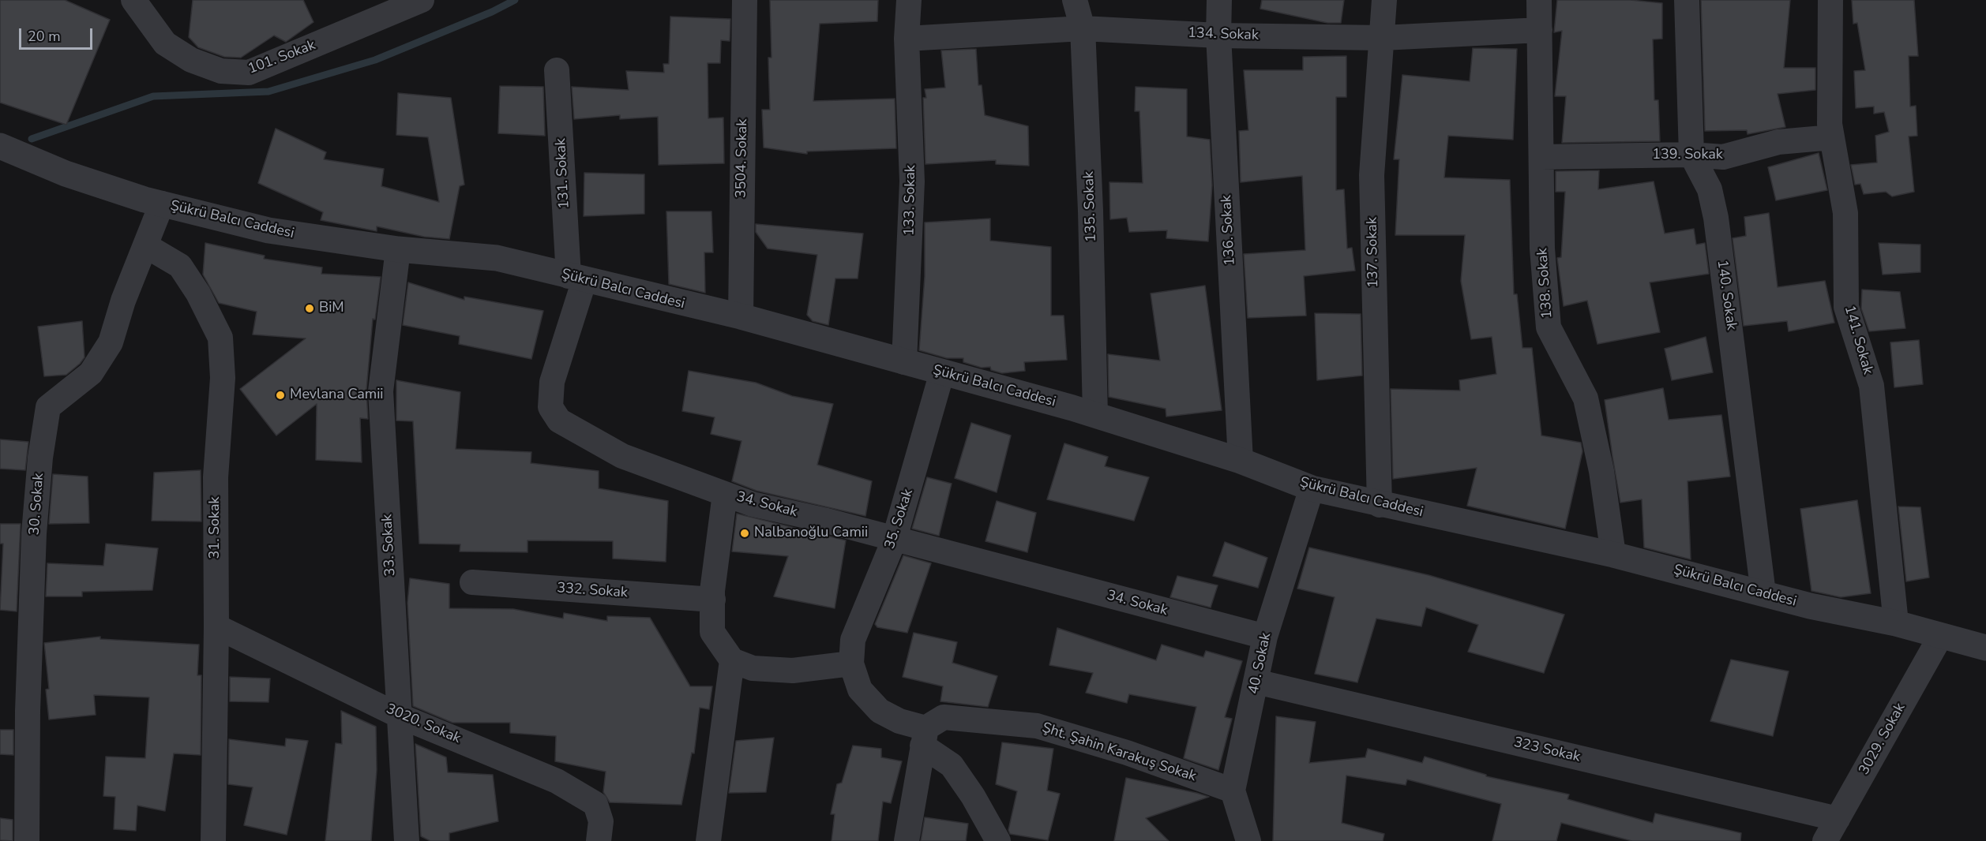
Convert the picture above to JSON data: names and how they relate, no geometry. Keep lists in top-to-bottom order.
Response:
{
  "streets": {
    "street": [
      "134. Sokak",
      "101. Sokak",
      "139. Sokak",
      "3504. Sokak",
      "131. Sokak",
      "133. Sokak",
      "135. Sokak",
      "Şükrü Balcı Caddesi",
      "136. Sokak",
      "137. Sokak",
      "138. Sokak",
      "140. Sokak",
      "141. Sokak",
      "30. Sokak",
      "34. Sokak",
      "35. Sokak",
      "31. Sokak",
      "33. Sokak",
      "332. Sokak",
      "40. Sokak",
      "3020. Sokak",
      "3029. Sokak",
      "323 Sokak",
      "Şht. Şahin Karakuş Sokak"
    ]
  },
  "crossings": [
    ["134. Sokak", "133. Sokak"],
    ["134. Sokak", "135. Sokak"],
    ["134. Sokak", "136. Sokak"],
    ["134. Sokak", "137. Sokak"],
    ["134. Sokak", "138. Sokak"],
    ["139. Sokak", "138. Sokak"],
    ["139. Sokak", "140. Sokak"],
    ["139. Sokak", "141. Sokak"],
    ["3504. Sokak", "Şükrü Balcı Caddesi"],
    ["131. Sokak", "Şükrü Balcı Caddesi"],
    ["131. Sokak", "34. Sokak"],
    ["133. Sokak", "Şükrü Balcı Caddesi"],
    ["135. Sokak", "Şükrü Balcı Caddesi"],
    ["Şükrü Balcı Caddesi", "136. Sokak"],
    ["Şükrü Balcı Caddesi", "137. Sokak"],
    ["Şükrü Balcı Caddesi", "138. Sokak"],
    ["Şükrü Balcı Caddesi", "140. Sokak"],
    ["Şükrü Balcı Caddesi", "141. Sokak"],
    ["Şükrü Balcı Caddesi", "30. Sokak"],
    ["Şükrü Balcı Caddesi", "34. Sokak"],
    ["Şükrü Balcı Caddesi", "35. Sokak"],
    ["Şükrü Balcı Caddesi", "33. Sokak"],
    ["Şükrü Balcı Caddesi", "40. Sokak"],
    ["Şükrü Balcı Caddesi", "3029. Sokak"],
    ["30. Sokak", "31. Sokak"],
    ["34. Sokak", "35. Sokak"],
    ["34. Sokak", "40. Sokak"],
    ["31. Sokak", "3020. Sokak"],
    ["33. Sokak", "3020. Sokak"],
    ["40. Sokak", "323 Sokak"],
    ["40. Sokak", "Şht. Şahin Karakuş Sokak"],
    ["3029. Sokak", "323 Sokak"]
  ],
  "places": ["BiM", "Mevlana Camii", "Nalbanoğlu Camii"],
  "scale_bar": "20 m"
}
